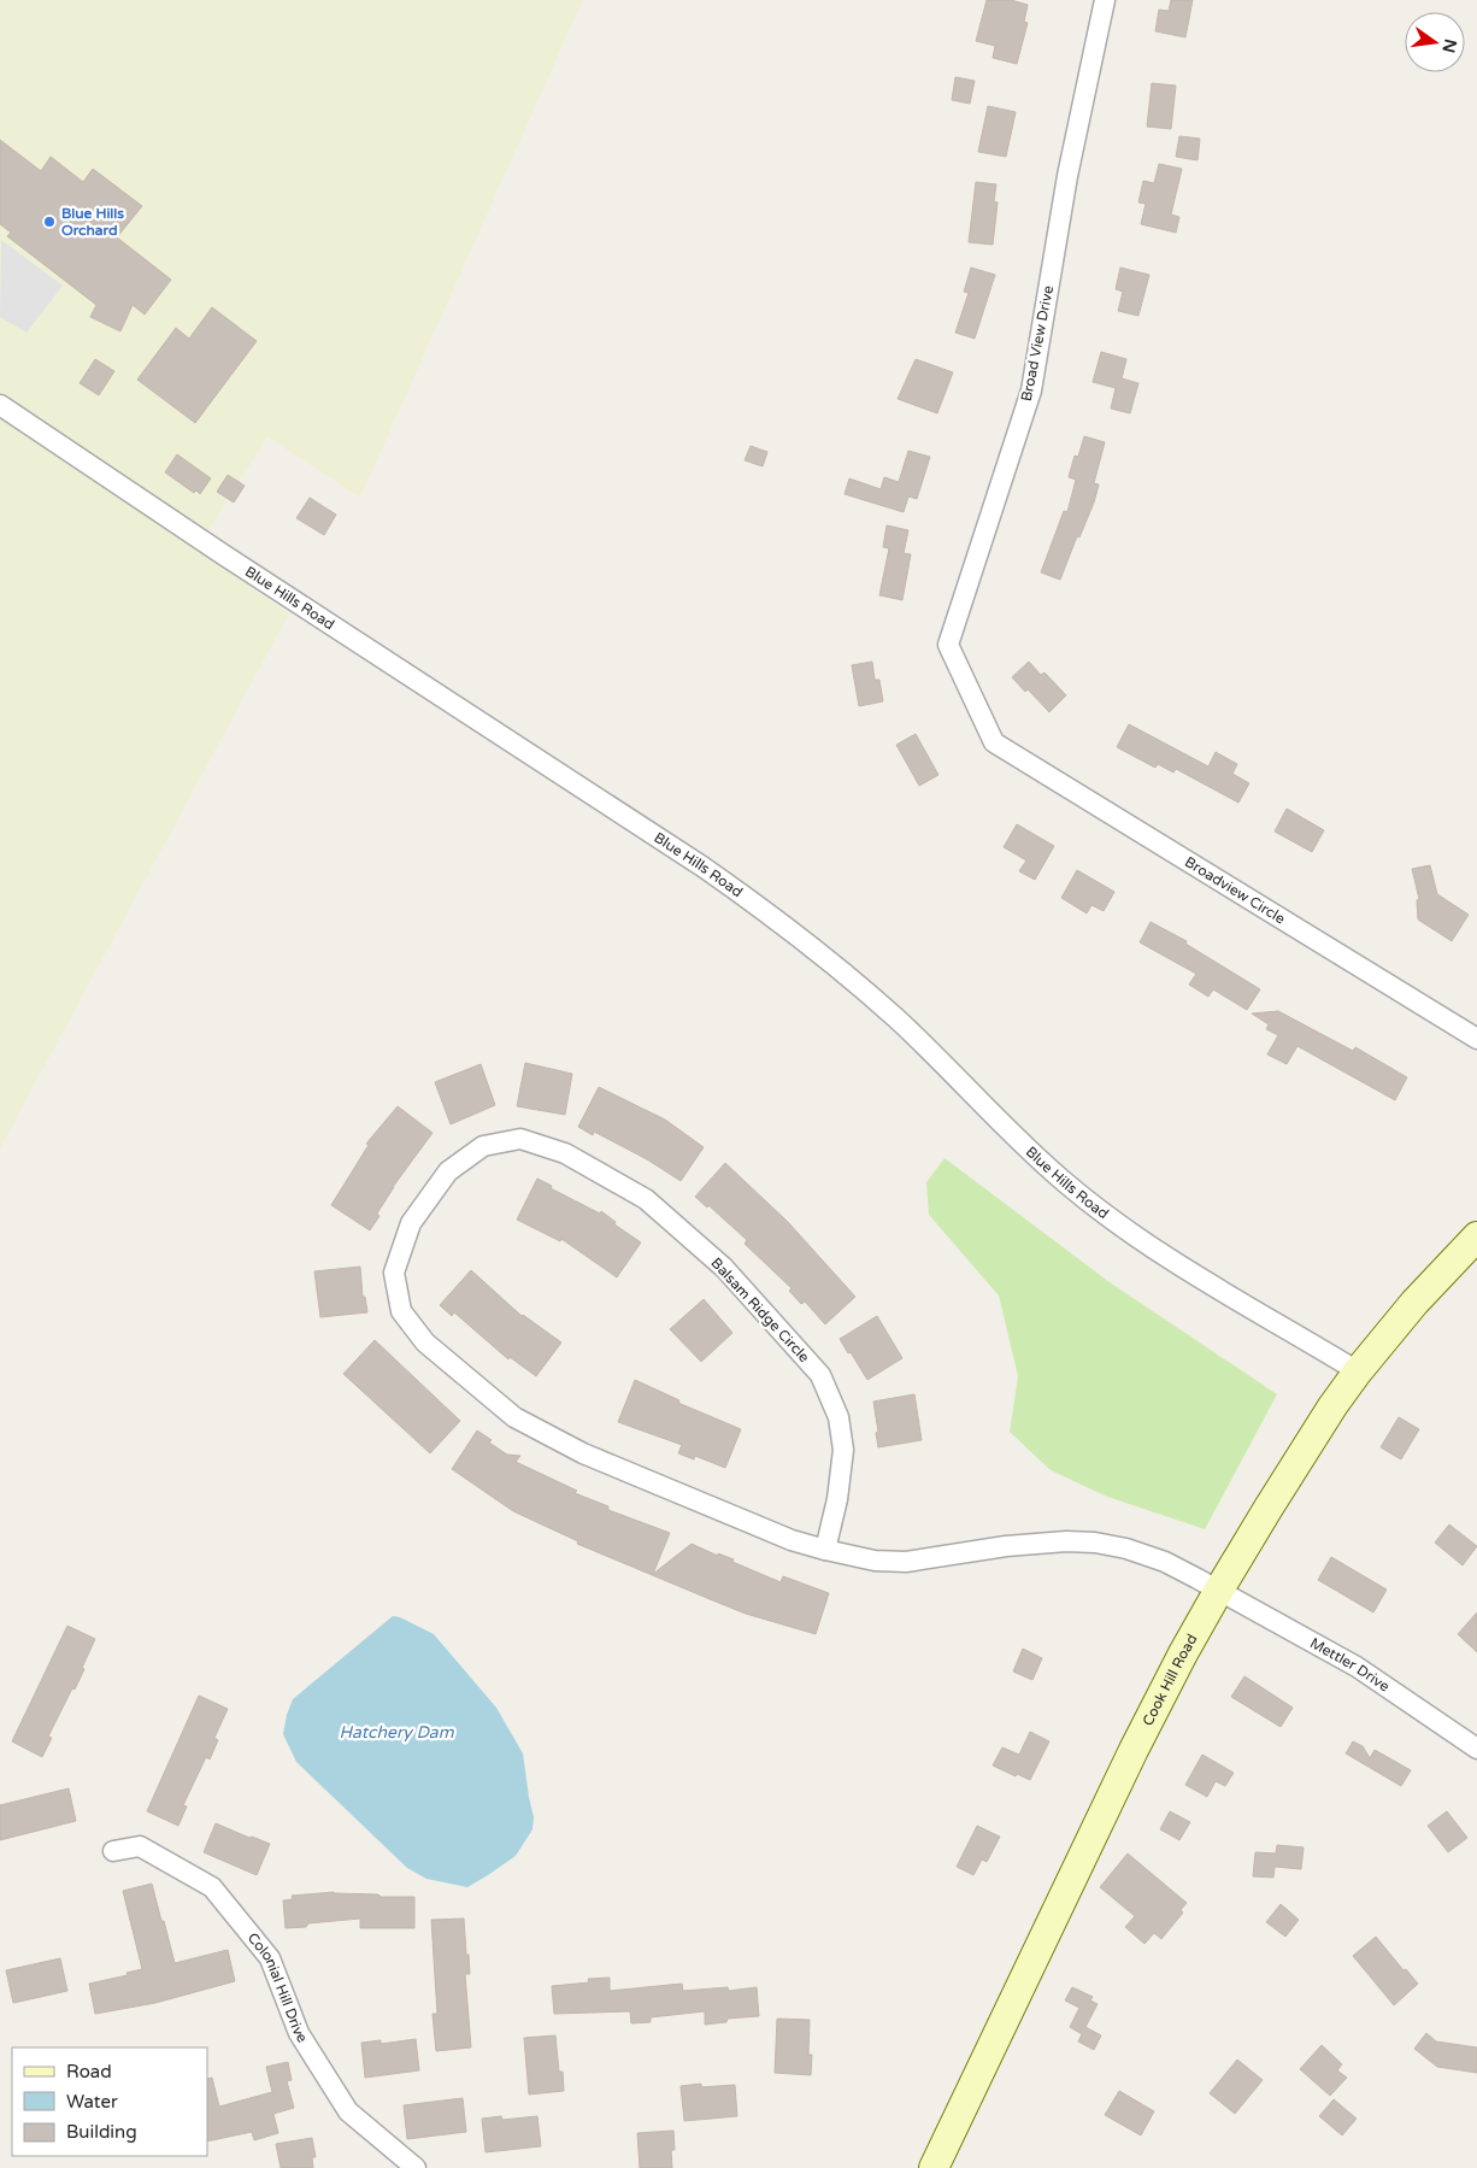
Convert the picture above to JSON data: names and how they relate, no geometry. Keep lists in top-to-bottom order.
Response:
{
  "streets": {
    "street": [
      "Broad View Drive",
      "Blue Hills Road",
      "Broadview Circle",
      "Balsam Ridge Circle",
      "Mettler Drive",
      "Cook Hill Road",
      "Colonial Hill Drive"
    ]
  },
  "crossings": [
    ["Broad View Drive", "Broadview Circle"],
    ["Blue Hills Road", "Cook Hill Road"],
    ["Balsam Ridge Circle", "Mettler Drive"],
    ["Balsam Ridge Circle", "Cook Hill Road"],
    ["Mettler Drive", "Cook Hill Road"]
  ],
  "water": ["Hatchery Dam"],
  "places": ["Blue Hills Orchard"],
  "legend": ["Road", "Water", "Building"],
  "north": "right"
}
